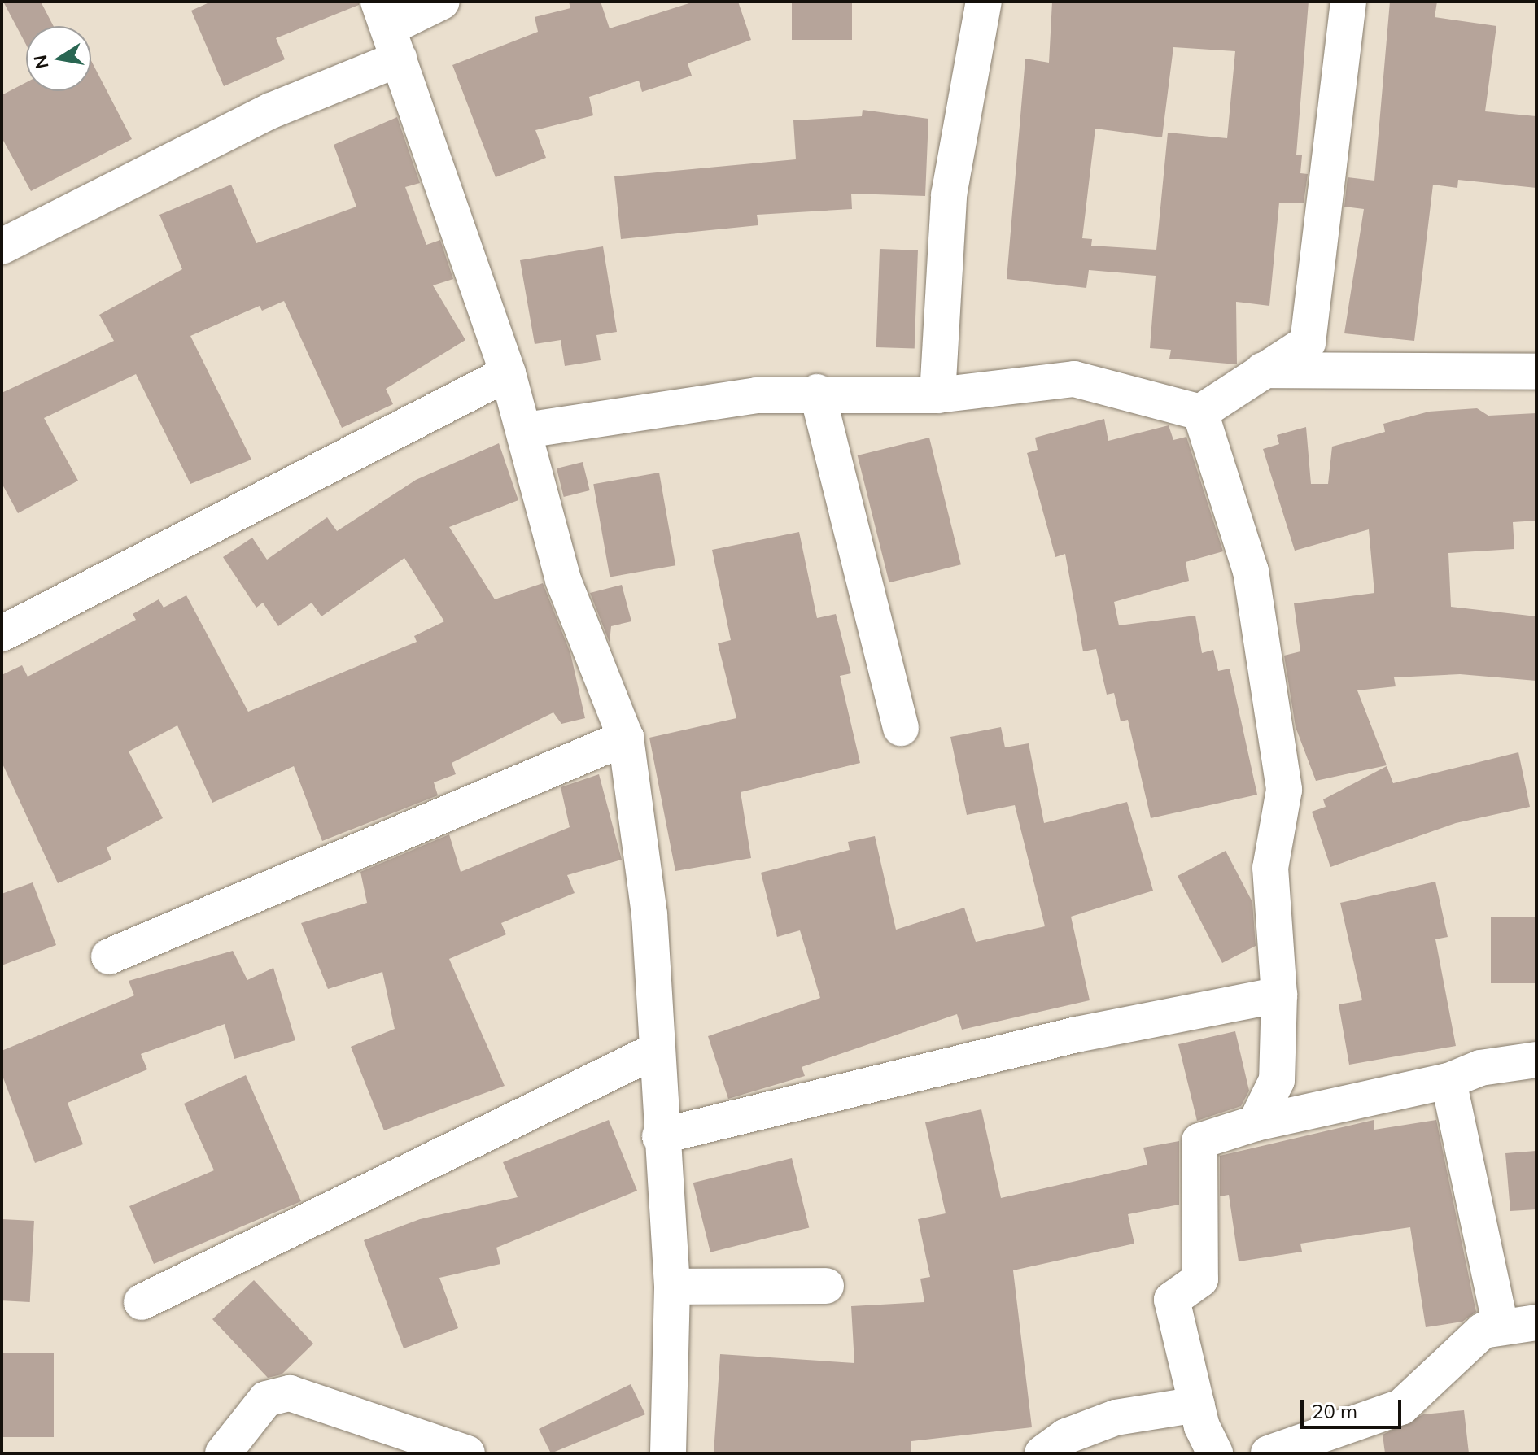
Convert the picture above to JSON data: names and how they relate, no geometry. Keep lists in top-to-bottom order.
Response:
{
  "scale_bar": "20 m",
  "north": "left"
}
